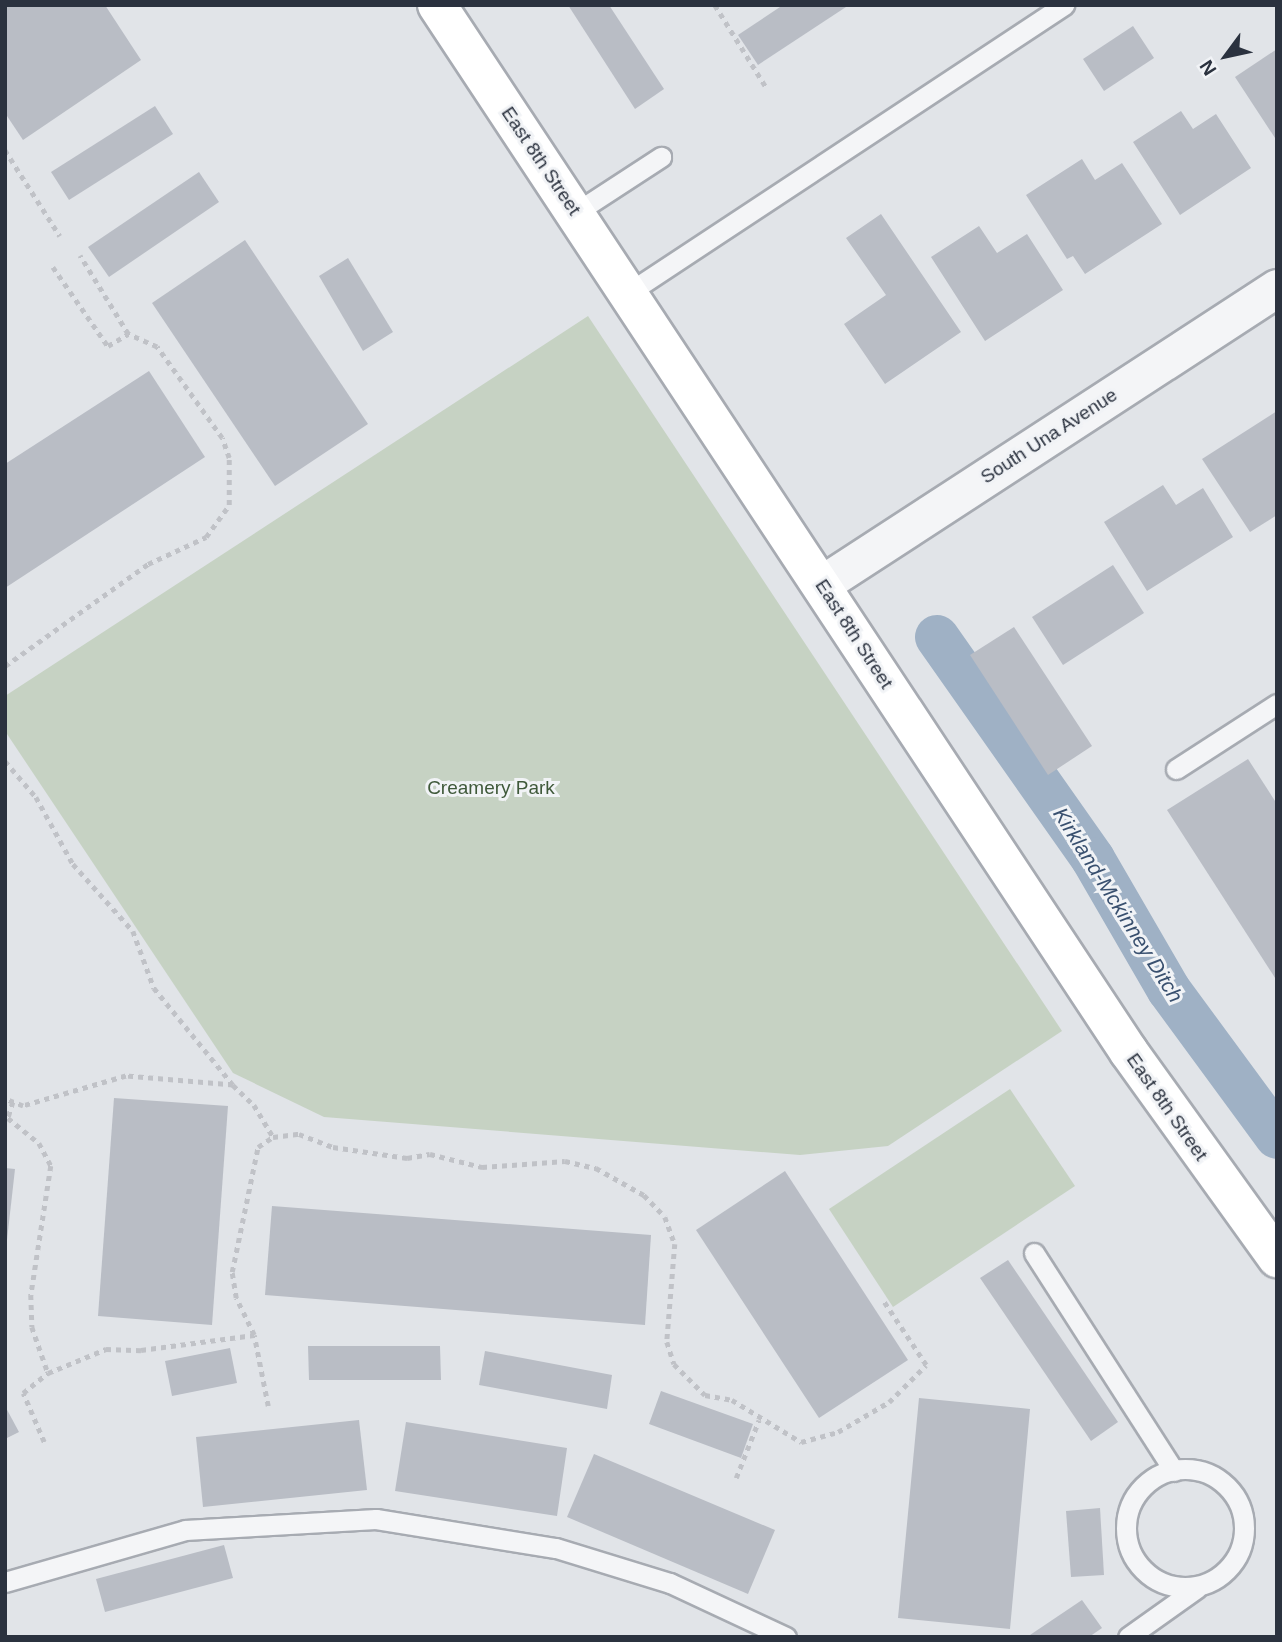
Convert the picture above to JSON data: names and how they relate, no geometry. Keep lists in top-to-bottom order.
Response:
{
  "streets": {
    "street": ["East 8th Street", "South Una Avenue"]
  },
  "crossings": [
    ["East 8th Street", "South Una Avenue"]
  ],
  "water": ["Kirkland-Mckinney Ditch"],
  "parks": ["Creamery Park"],
  "north": "bottom left"
}
